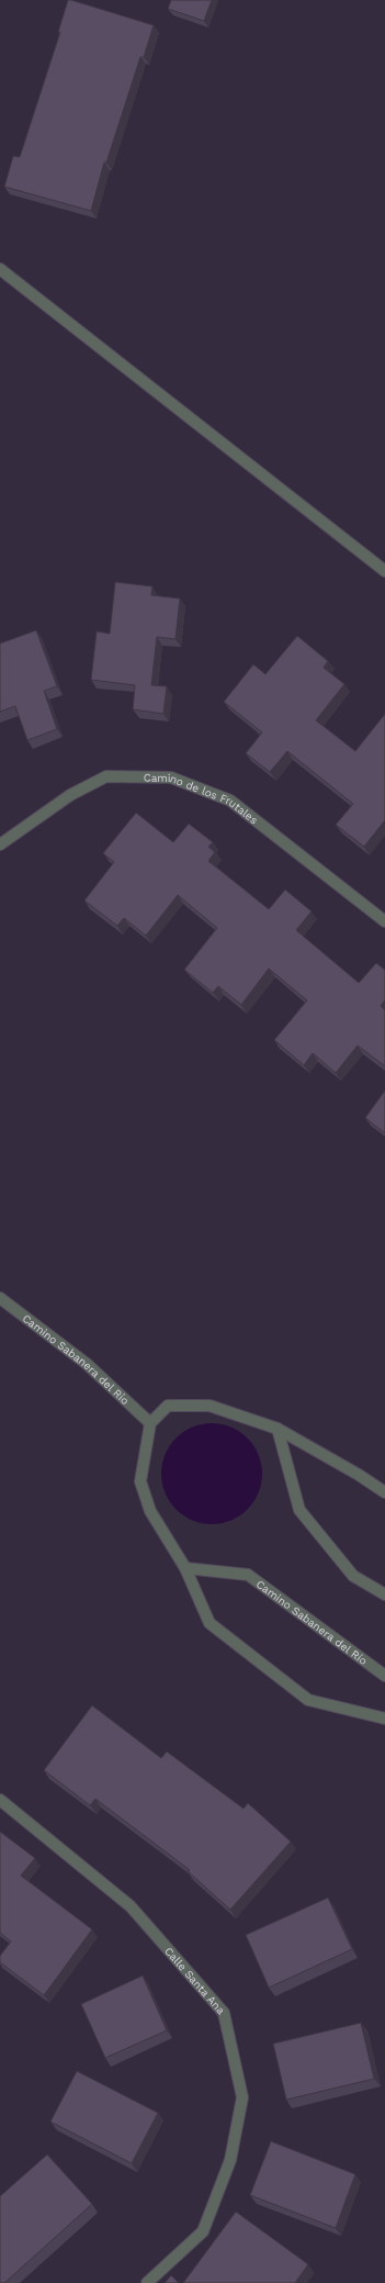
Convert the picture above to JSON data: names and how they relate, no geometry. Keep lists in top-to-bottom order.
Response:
{
  "streets": {
    "street": ["Camino de los Frutales", "Camino Sabanera del Río", "Calle Santa Ana"]
  }
}
